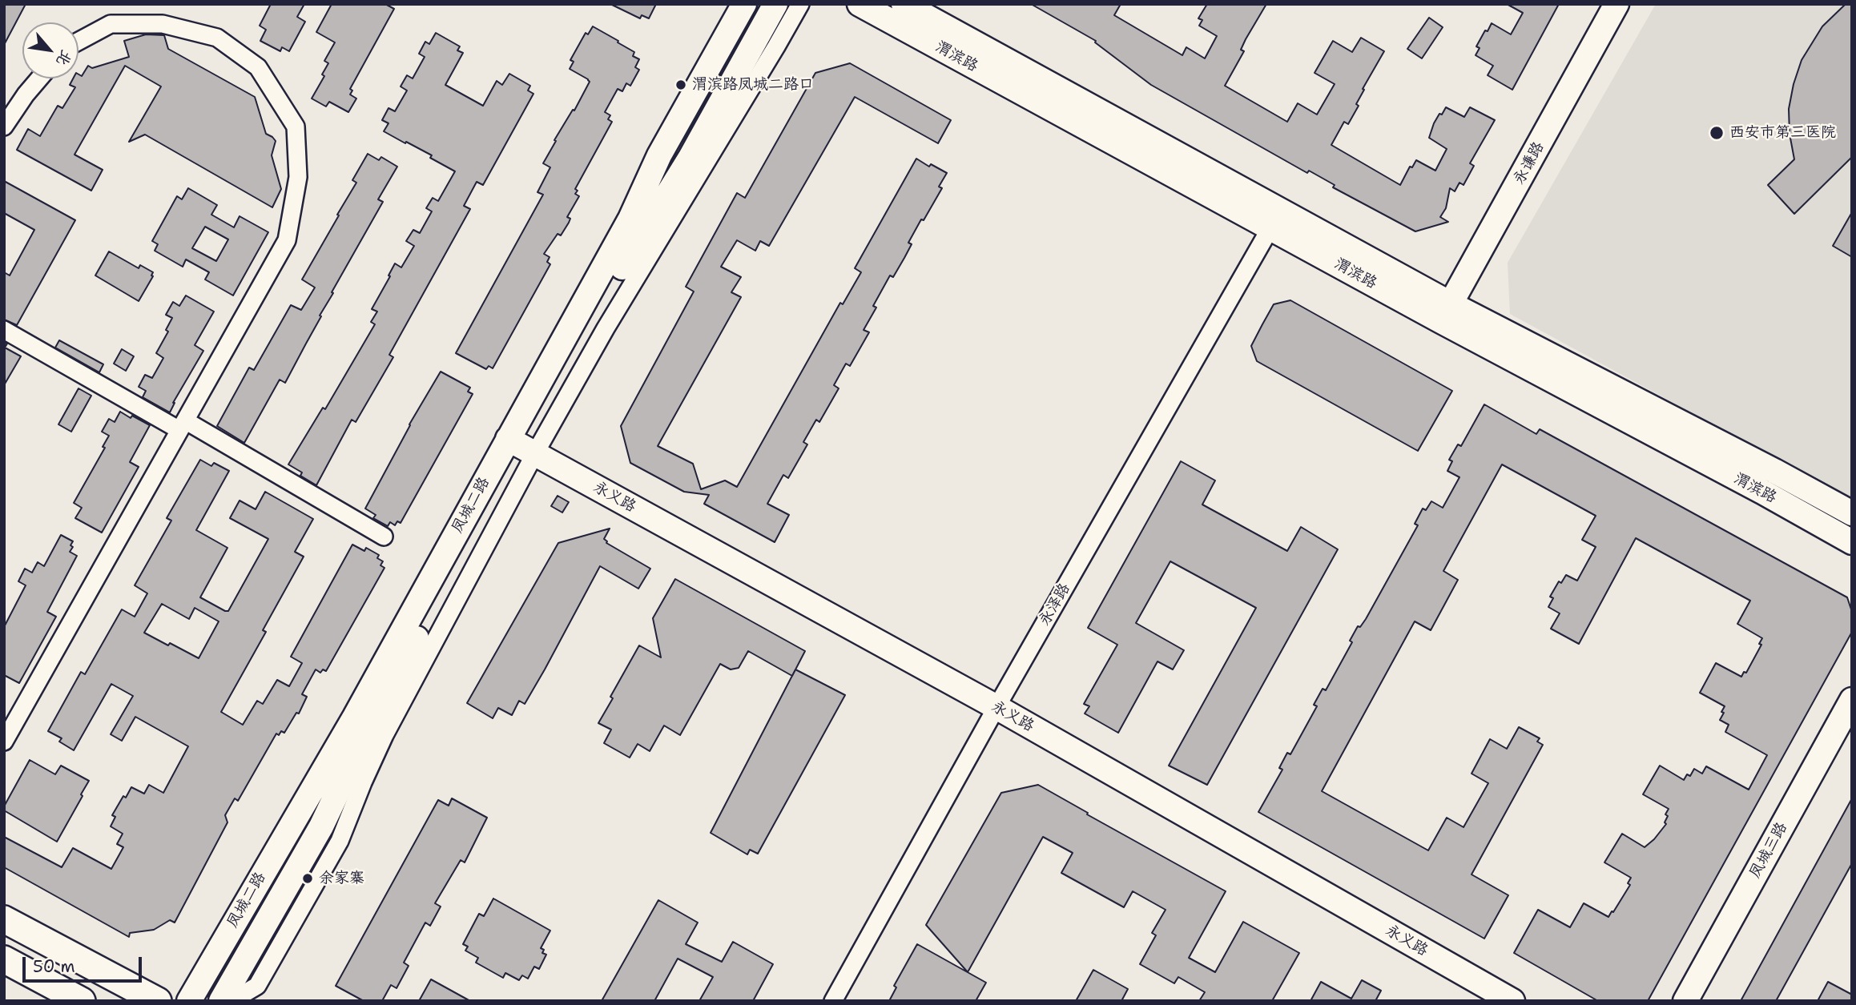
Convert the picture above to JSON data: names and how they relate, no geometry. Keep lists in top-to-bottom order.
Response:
{
  "streets": {
    "street": [
      "渭滨路",
      "永谦路",
      "永义路",
      "凤城二路",
      "永泽路",
      "凤城三路"
    ]
  },
  "crossings": [
    ["渭滨路", "永谦路"],
    ["渭滨路", "永泽路"],
    ["永义路", "凤城二路"],
    ["永义路", "永泽路"]
  ],
  "places": ["渭滨路凤城二路口", "西安市第三医院", "余家寨"],
  "scale_bar": "50 m",
  "north": "bottom right"
}
